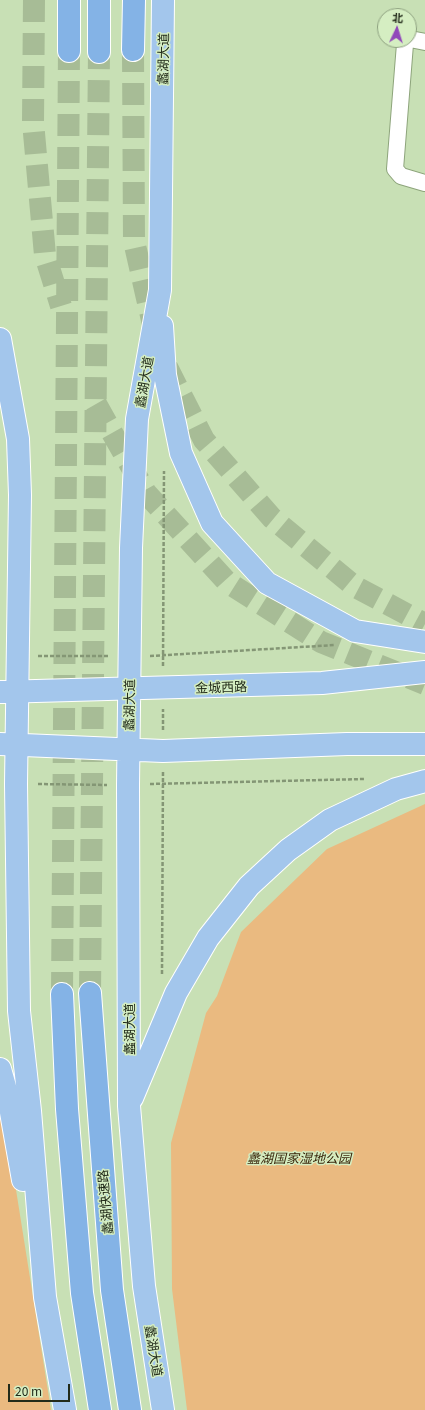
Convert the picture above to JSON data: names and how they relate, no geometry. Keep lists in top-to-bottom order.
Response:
{
  "streets": {
    "highway": ["蠡湖快速路"],
    "main road": ["蠡湖大道", "金城西路"]
  },
  "crossings": [
    ["蠡湖大道", "金城西路"]
  ],
  "parks": ["蠡湖国家湿地公园"],
  "scale_bar": "20 m",
  "north": "top"
}
